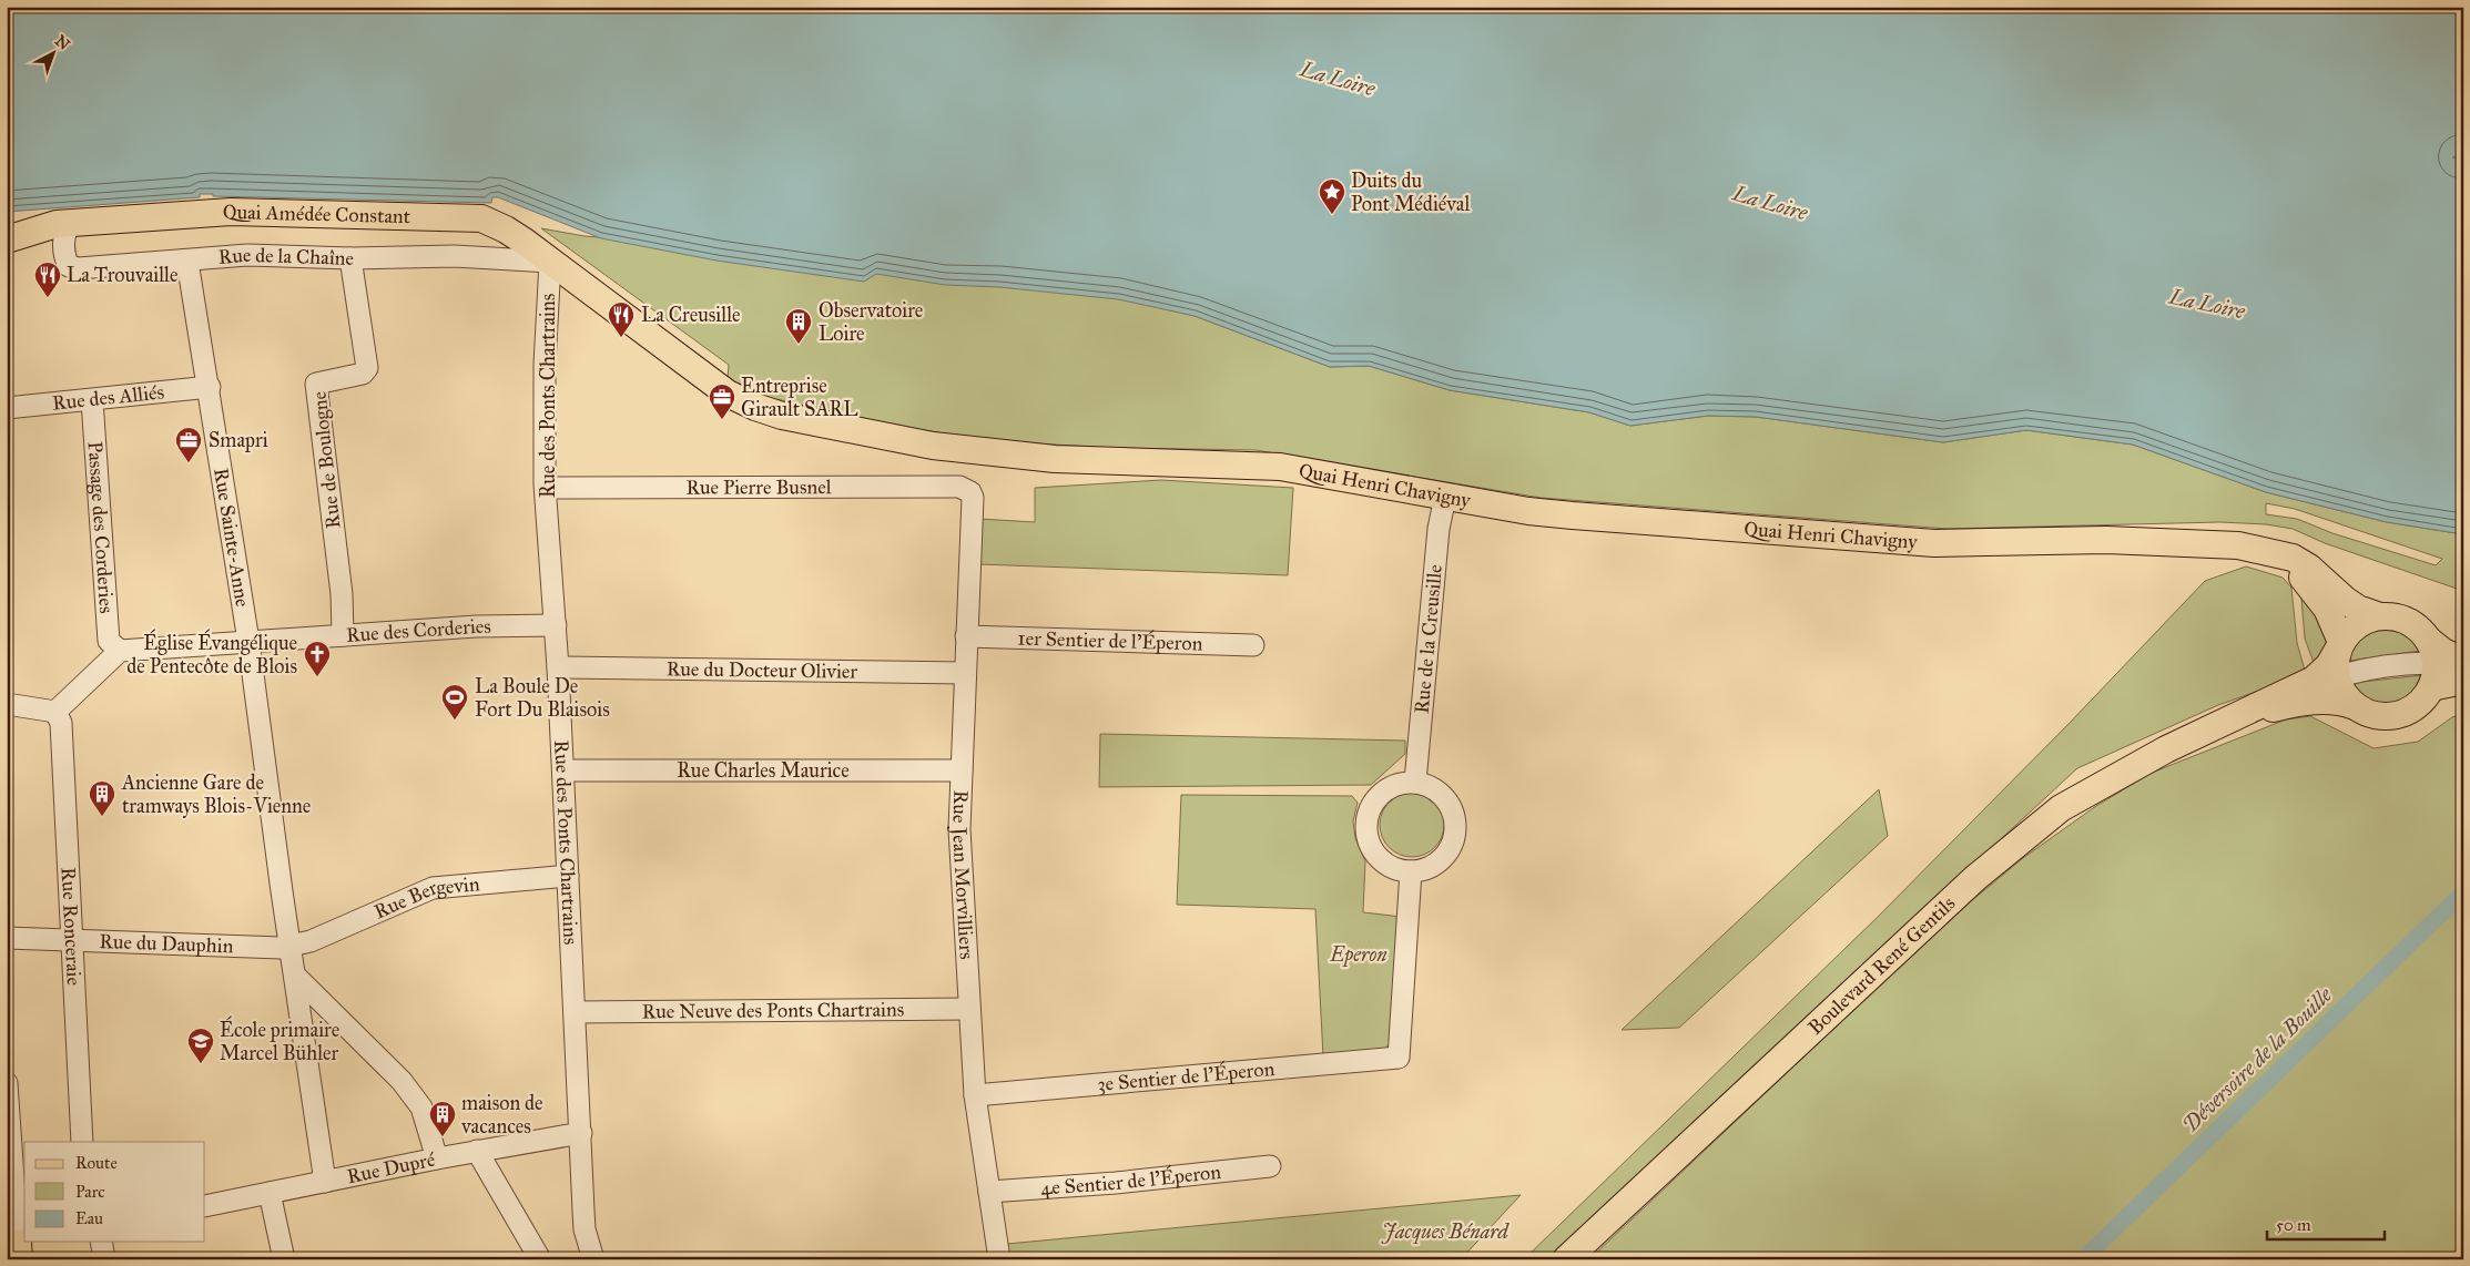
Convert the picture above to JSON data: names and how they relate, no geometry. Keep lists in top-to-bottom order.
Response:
{
  "streets": {
    "main road": ["Quai Amédée Constant", "Quai Henri Chavigny", "Boulevard René Gentils"],
    "street": [
      "Rue de la Chaîne",
      "Rue des Ponts Chartrains",
      "Rue des Alliés",
      "Rue de Boulogne",
      "Rue Pierre Busnel",
      "Passage des Corderies",
      "Rue Sainte-Anne",
      "Rue des Corderies",
      "Rue de la Creusille",
      "1er Sentier de l'Éperon",
      "Rue du Docteur Olivier",
      "Rue Charles Maurice",
      "Rue Jean Morvilliers",
      "Rue Bergevin",
      "Rue Ronceraie",
      "Rue du Dauphin",
      "Rue Neuve des Ponts Chartrains",
      "3e Sentier de l'Éperon",
      "Rue Dupré",
      "4e Sentier de l'Éperon"
    ]
  },
  "crossings": [
    ["Quai Amédée Constant", "Rue de la Chaîne"],
    ["Quai Amédée Constant", "Rue des Ponts Chartrains"],
    ["Quai Amédée Constant", "Quai Henri Chavigny"],
    ["Rue de la Chaîne", "Rue des Ponts Chartrains"],
    ["Rue de la Chaîne", "Rue de Boulogne"],
    ["Rue de la Chaîne", "Quai Henri Chavigny"],
    ["Rue de la Chaîne", "Rue Sainte-Anne"],
    ["Rue des Ponts Chartrains", "Quai Henri Chavigny"],
    ["Rue des Ponts Chartrains", "Rue Pierre Busnel"],
    ["Rue des Ponts Chartrains", "Rue des Corderies"],
    ["Rue des Ponts Chartrains", "Rue du Docteur Olivier"],
    ["Rue des Ponts Chartrains", "Rue Charles Maurice"],
    ["Rue des Ponts Chartrains", "Rue Bergevin"],
    ["Rue des Ponts Chartrains", "Rue Neuve des Ponts Chartrains"],
    ["Rue des Ponts Chartrains", "Rue Dupré"],
    ["Rue des Alliés", "Passage des Corderies"],
    ["Rue des Alliés", "Rue Sainte-Anne"],
    ["Rue de Boulogne", "Rue des Corderies"],
    ["Quai Henri Chavigny", "Rue de la Creusille"],
    ["Quai Henri Chavigny", "Boulevard René Gentils"],
    ["Rue Pierre Busnel", "Rue Jean Morvilliers"],
    ["Passage des Corderies", "Rue des Corderies"],
    ["Rue Sainte-Anne", "Rue des Corderies"],
    ["Rue Sainte-Anne", "Rue Bergevin"],
    ["Rue Sainte-Anne", "Rue du Dauphin"],
    ["Rue Sainte-Anne", "Rue Dupré"],
    ["Rue de la Creusille", "3e Sentier de l'Éperon"],
    ["1er Sentier de l'Éperon", "Rue Jean Morvilliers"],
    ["Rue du Docteur Olivier", "Rue Jean Morvilliers"],
    ["Rue Charles Maurice", "Rue Jean Morvilliers"],
    ["Rue Jean Morvilliers", "Rue Neuve des Ponts Chartrains"],
    ["Rue Jean Morvilliers", "3e Sentier de l'Éperon"],
    ["Rue Jean Morvilliers", "4e Sentier de l'Éperon"],
    ["Rue Bergevin", "Rue du Dauphin"],
    ["Rue Ronceraie", "Rue du Dauphin"]
  ],
  "water": ["La Loire", "Déversoire de la Bouille"],
  "parks": ["Eperon", "Jacques Bénard"],
  "places": {
    "place": ["Duits du Pont Médiéval"],
    "restaurant": ["La Trouvaille", "La Creusille"],
    "building": ["Observatoire Loire", "Ancienne Gare de tramways Blois-Vienne", "maison de vacances"],
    "office": ["Entreprise Girault SARL", "Smapri"],
    "church": ["Église Évangélique de Pentecôte de Blois"],
    "sports": ["La Boule De Fort Du Blaisois"],
    "school or university": ["École primaire Marcel Bühler"]
  },
  "legend": ["Route", "Parc", "Eau"],
  "scale_bar": "50 m",
  "north": "top right"
}
